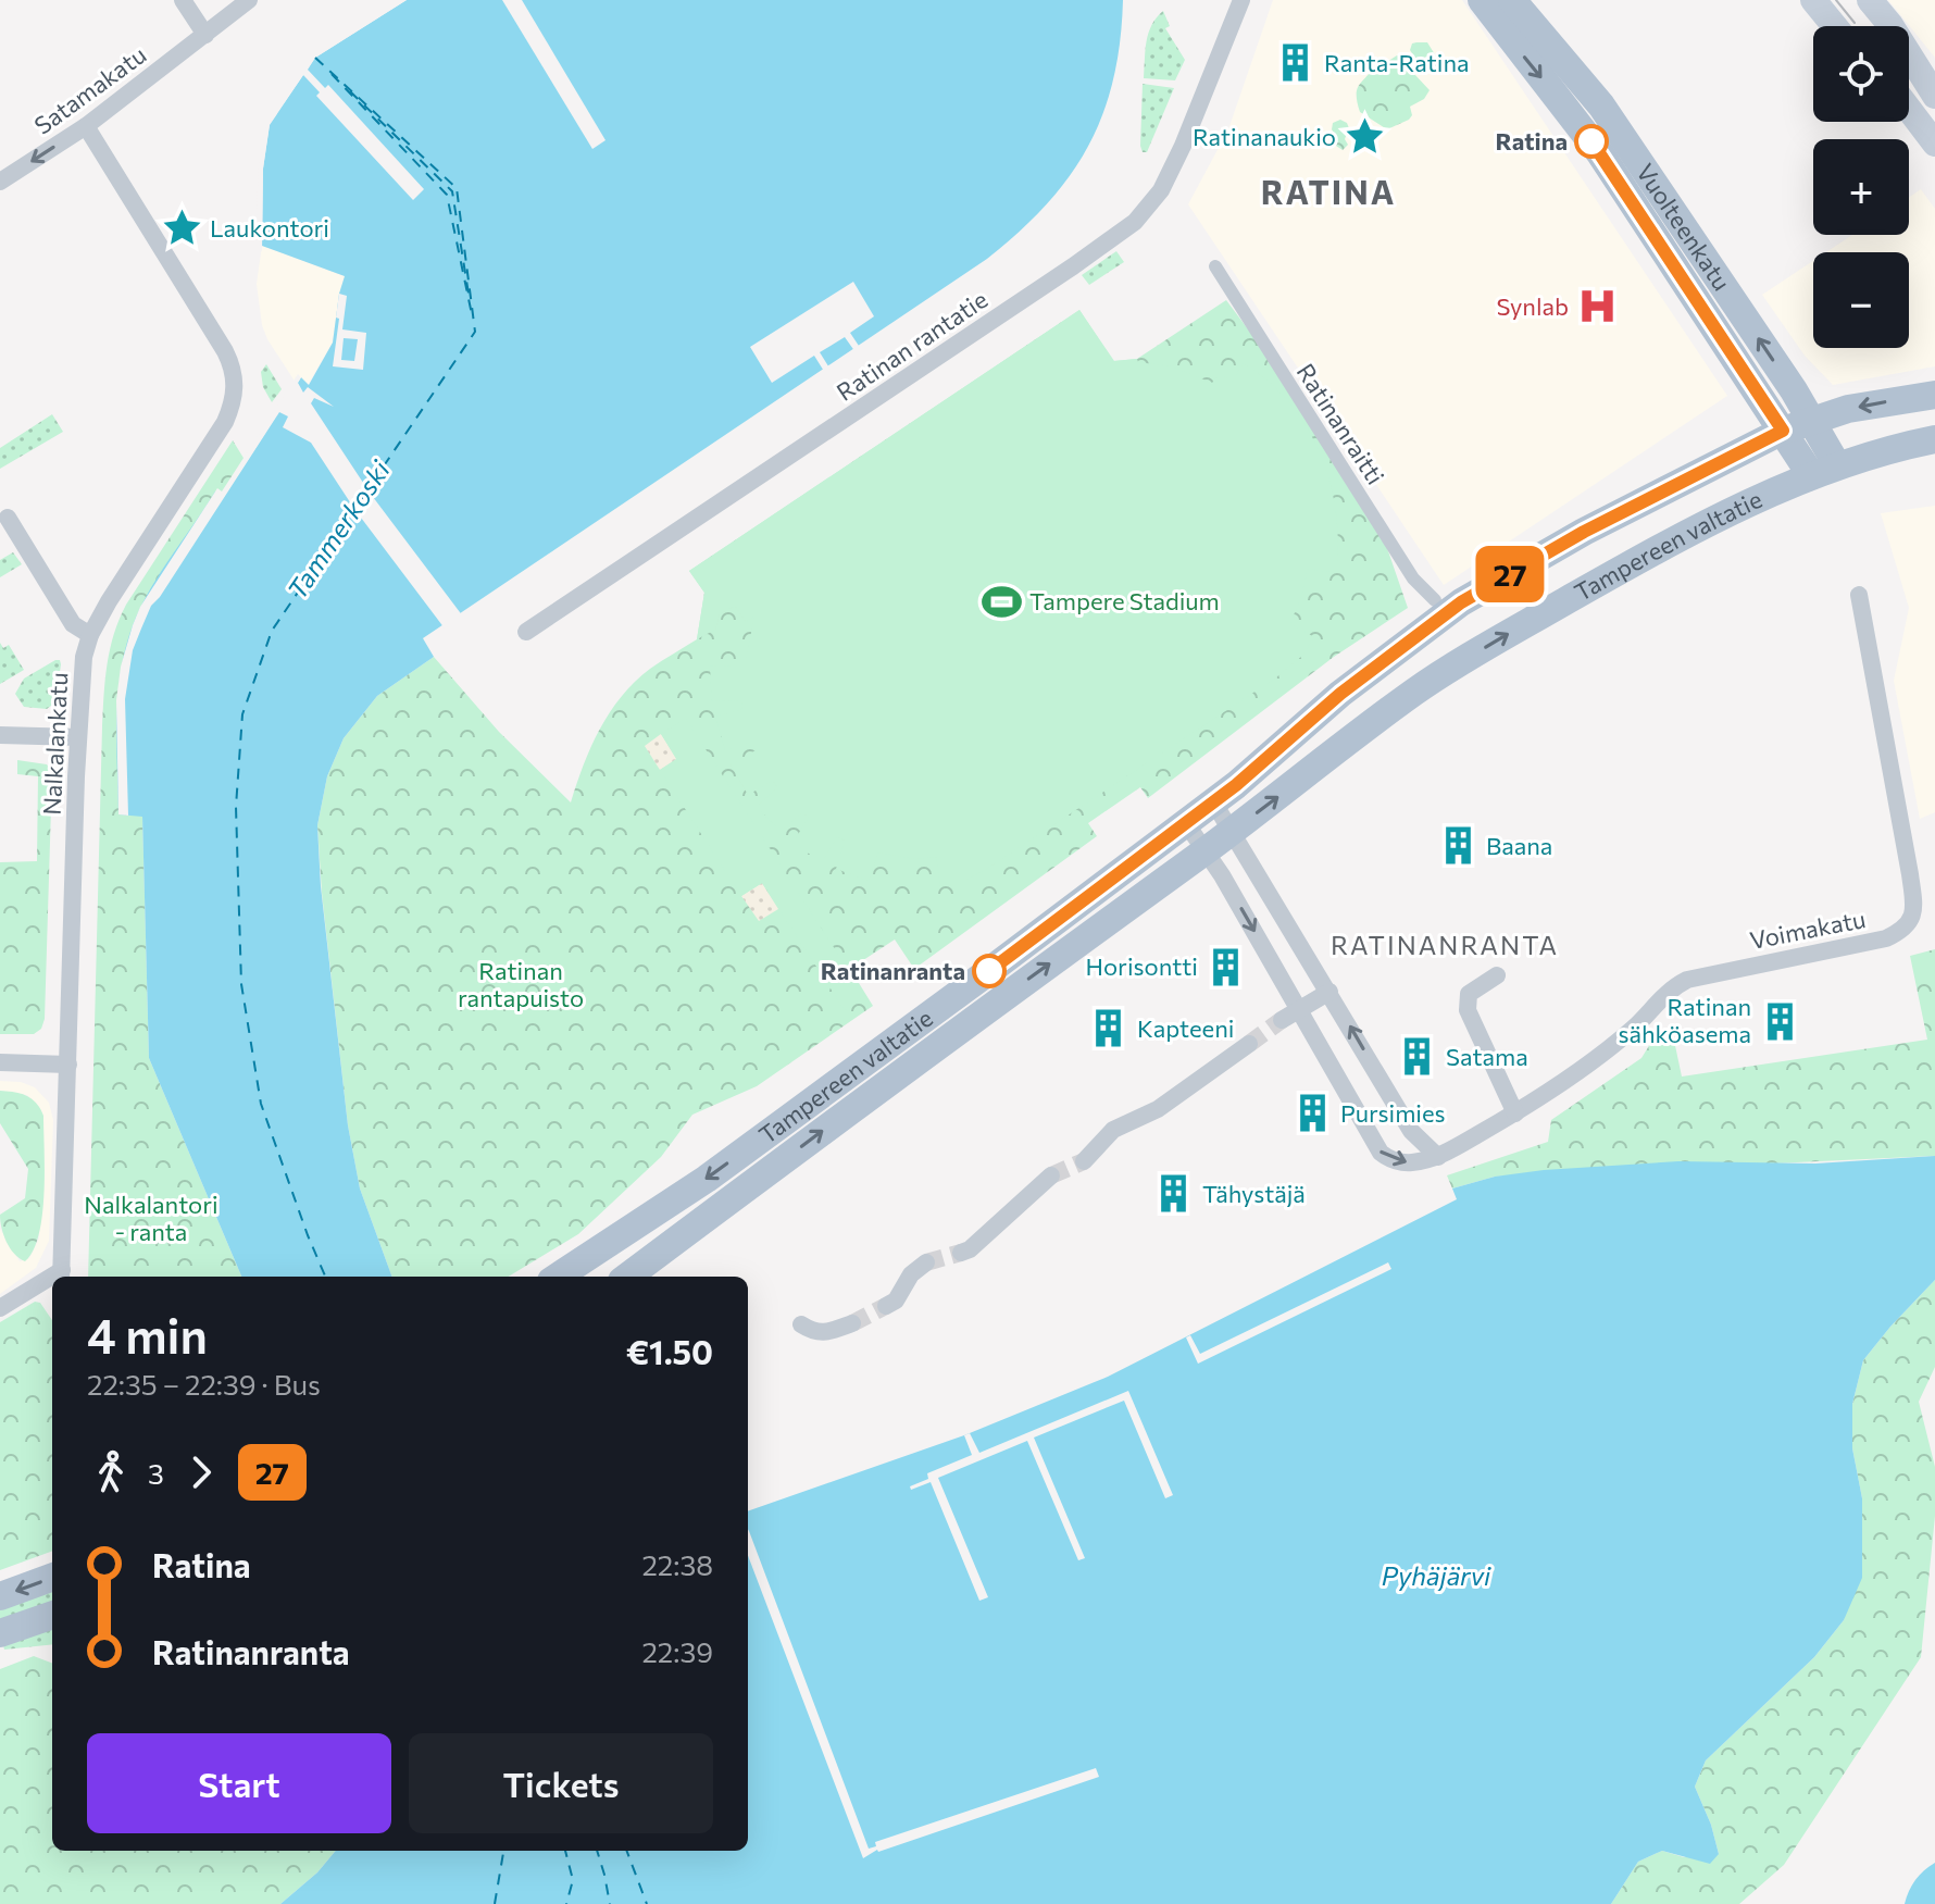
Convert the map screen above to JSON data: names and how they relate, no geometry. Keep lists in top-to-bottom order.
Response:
{
  "streets": {
    "main road": ["Vuolteenkatu", "Tampereen valtatie"],
    "street": [
      "Satamakatu",
      "Ratinan rantatie",
      "Ratinanraitti",
      "Nalkalankatu",
      "Voimakatu"
    ]
  },
  "crossings": [
    ["Satamakatu", "Nalkalankatu"],
    ["Vuolteenkatu", "Tampereen valtatie"],
    ["Tampereen valtatie", "Voimakatu"]
  ],
  "districts": ["RATINA", "RATINANRANTA"],
  "water": ["Tammerkoski", "Pyhäjärvi"],
  "parks": ["Ratinan rantapuisto", "Nalkalantori - ranta"],
  "places": {
    "building": [
      "Ranta-Ratina",
      "Baana",
      "Horisontti",
      "Ratinan sähköasema",
      "Kapteeni",
      "Satama",
      "Pursimies",
      "Tähystäjä"
    ],
    "place": ["Ratinanaukio", "Laukontori"],
    "other": ["Ratina", "Ratinanranta"],
    "hospital": ["Synlab"],
    "sports": ["Tampere Stadium"]
  },
  "lines": ["bus line 27"],
  "page": {
    "on_map": "27",
    "map_buttons": ["+", "−"],
    "heading": ["4 min", "22:35 – 22:39 · Bus", "€1.50"],
    "legs": ["3", "27"],
    "list": [
      {
        "name": "Ratina",
        "value": "22:38"
      },
      {
        "name": "Ratinanranta",
        "value": "22:39"
      }
    ],
    "buttons": ["Start", "Tickets"]
  }
}
